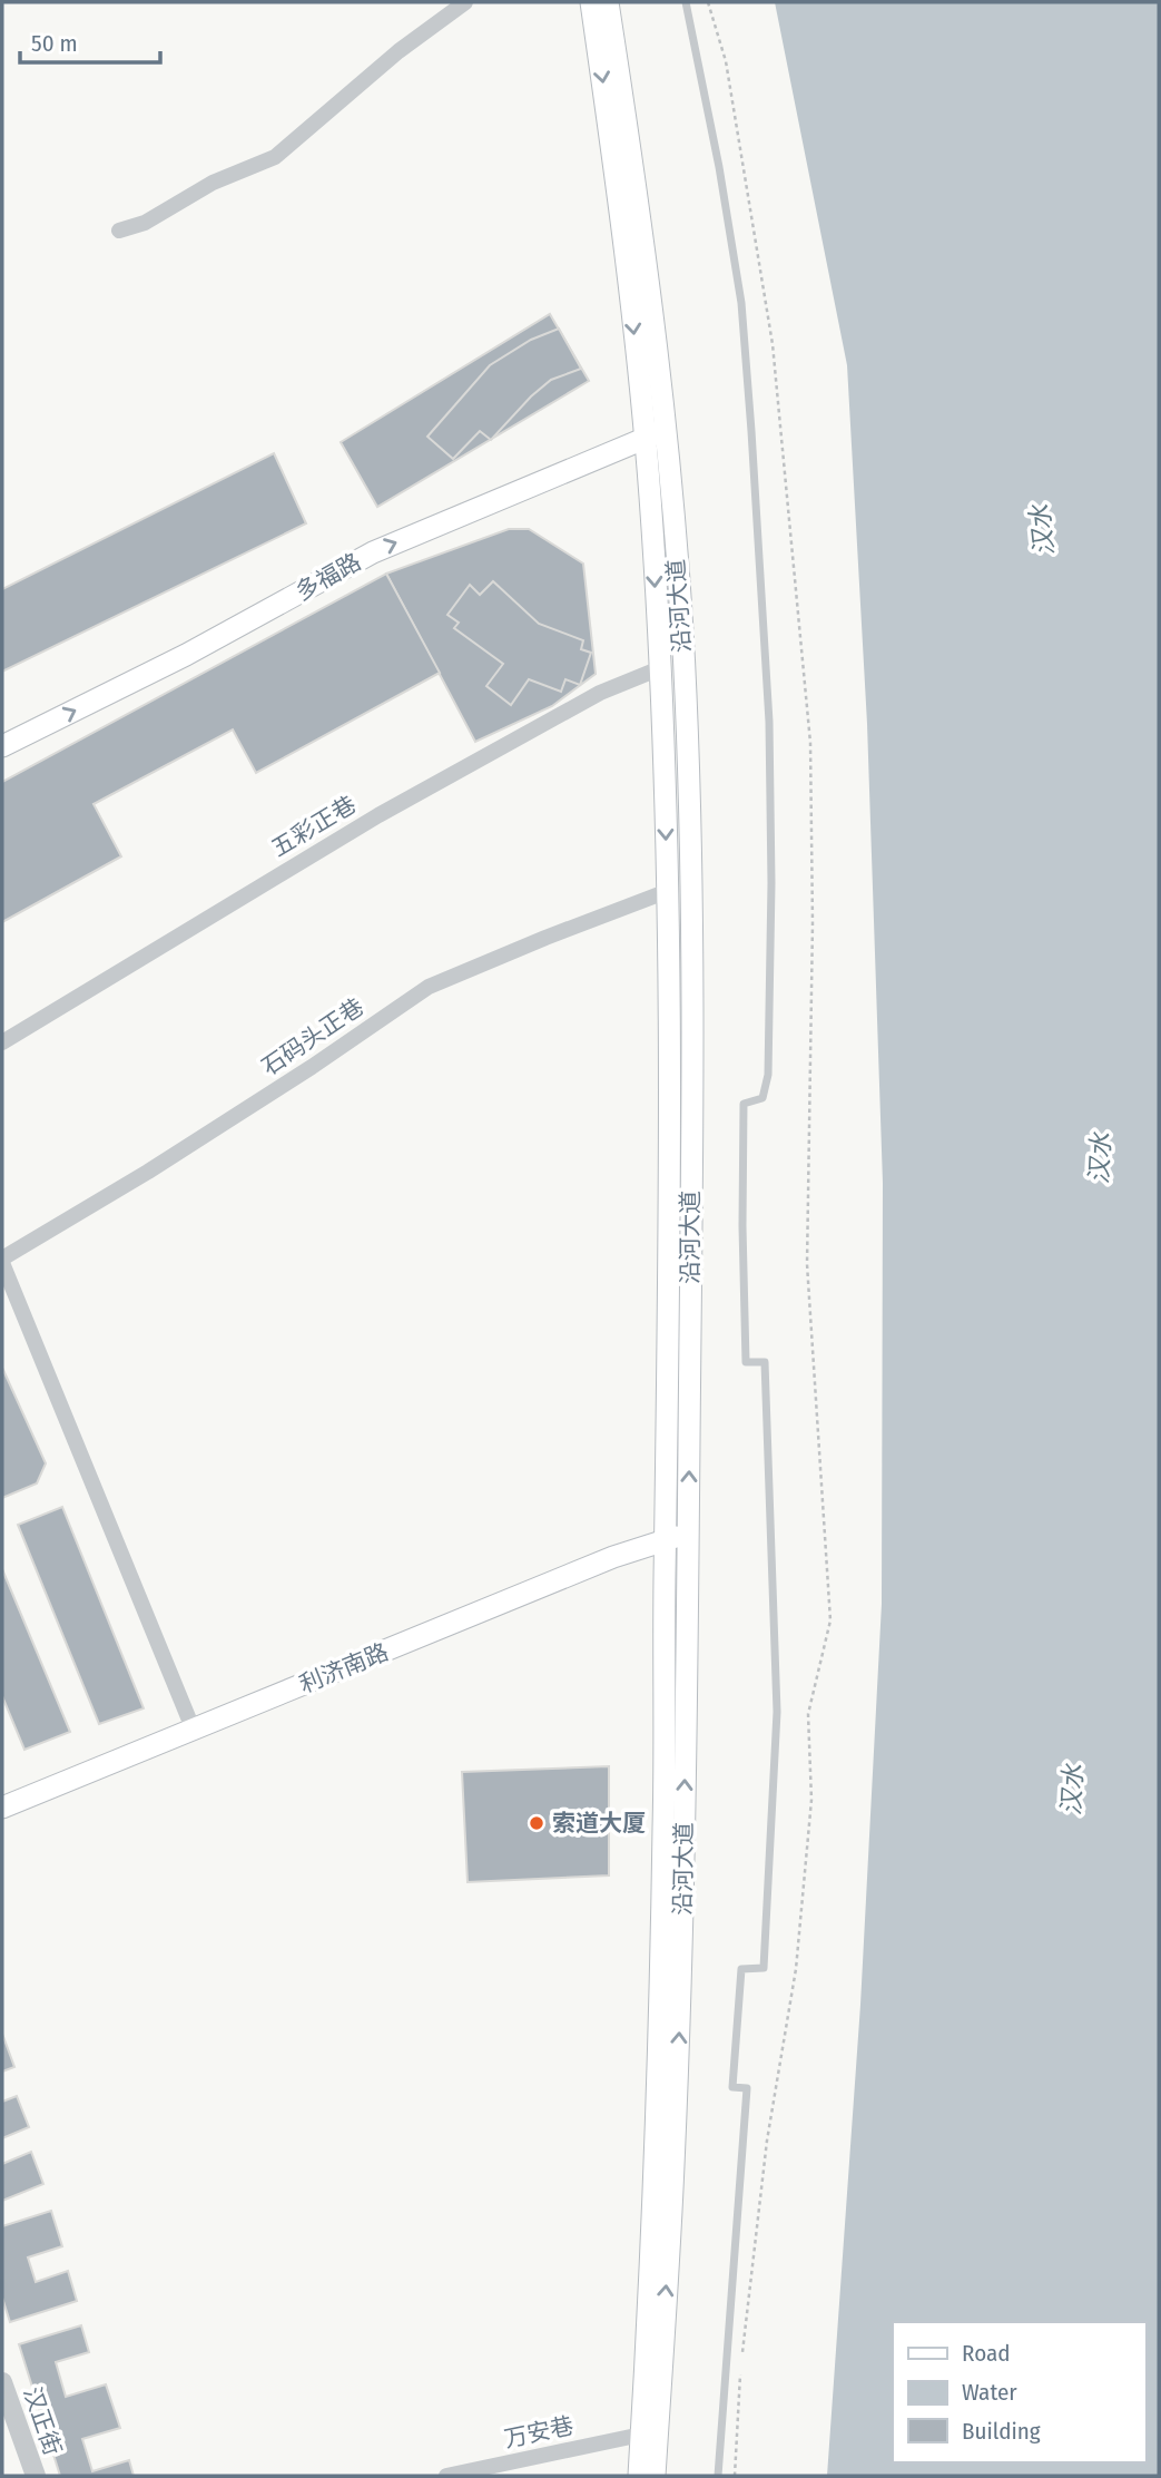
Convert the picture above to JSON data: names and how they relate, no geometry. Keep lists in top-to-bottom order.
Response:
{
  "streets": {
    "main road": ["多福路", "沿河大道", "利济南路"],
    "street": [
      "五彩正巷",
      "石码头正巷",
      "汉正街",
      "万安巷"
    ]
  },
  "crossings": [
    ["多福路", "沿河大道"],
    ["沿河大道", "五彩正巷"],
    ["沿河大道", "石码头正巷"],
    ["沿河大道", "利济南路"],
    ["沿河大道", "万安巷"]
  ],
  "one_way": ["多福路"],
  "water": ["汉水"],
  "places": ["索道大厦"],
  "legend": ["Road", "Water", "Building"],
  "scale_bar": "50 m"
}
